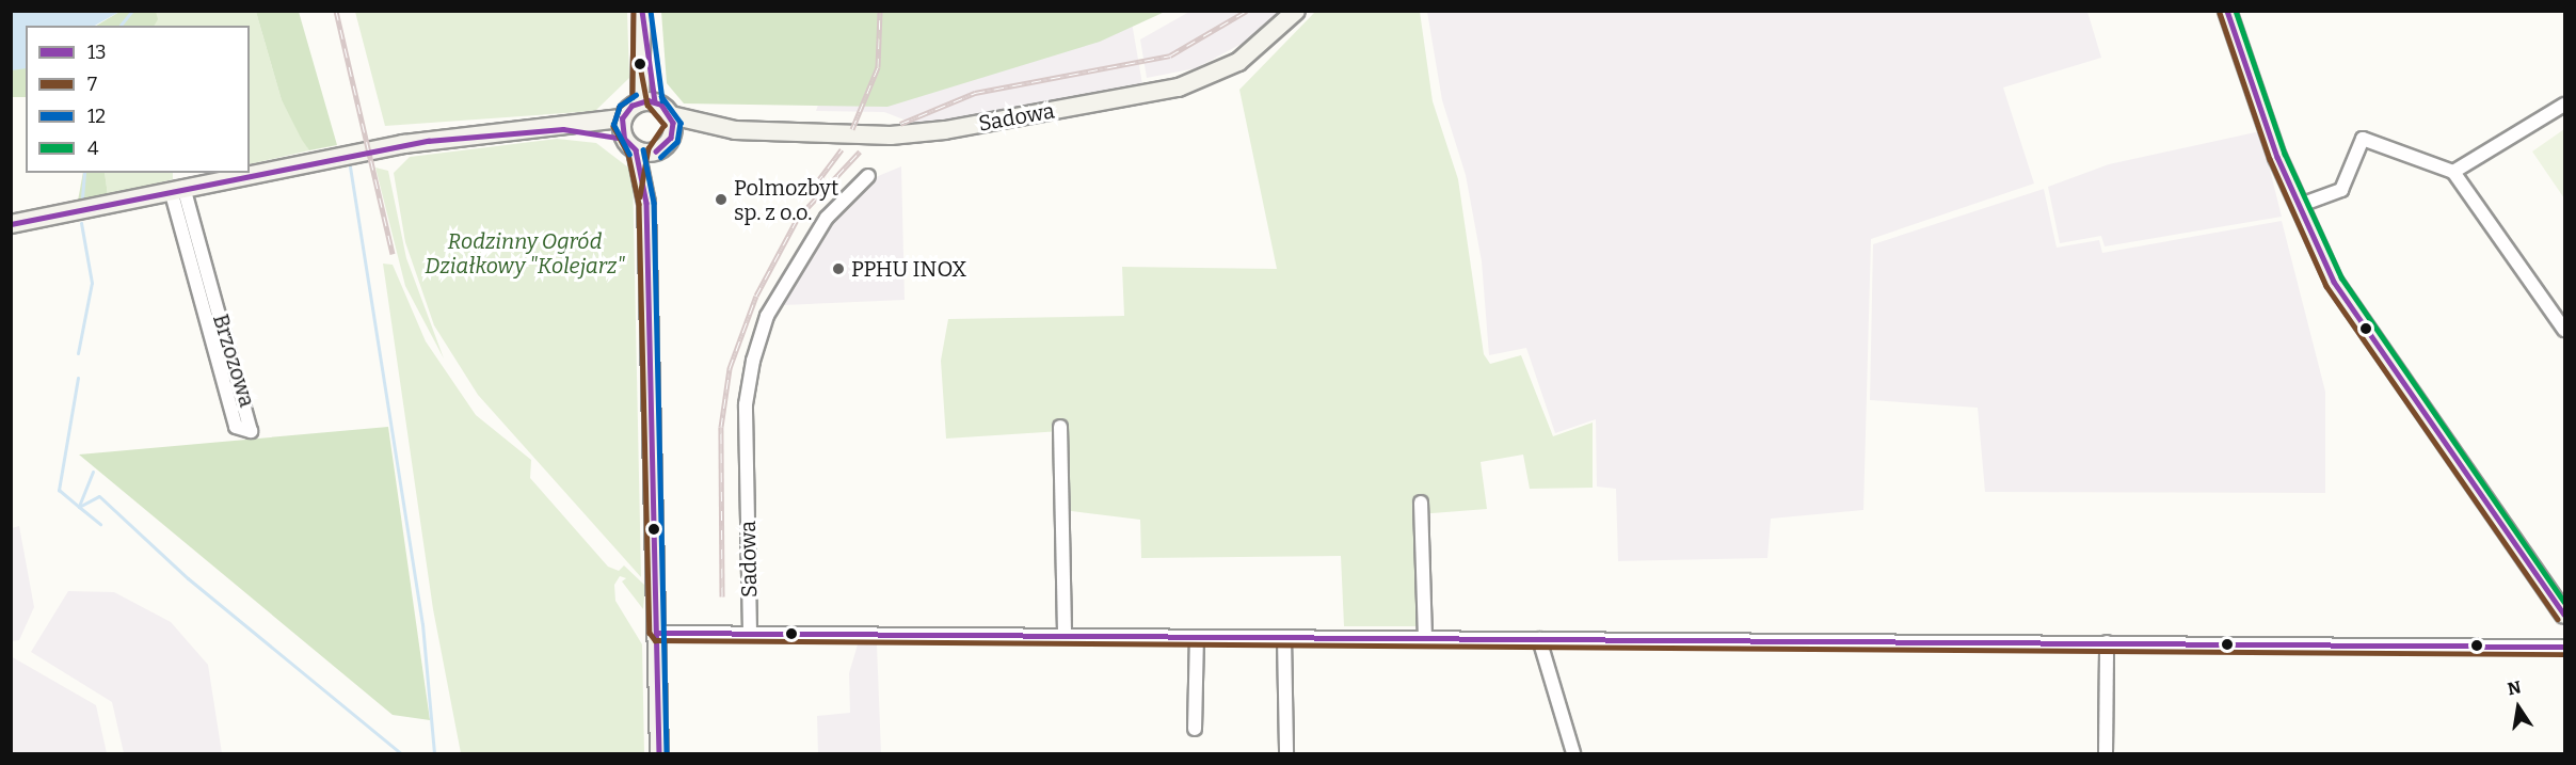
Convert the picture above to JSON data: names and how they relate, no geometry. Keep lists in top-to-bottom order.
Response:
{
  "streets": {
    "street": ["Sadowa", "Brzozowa"]
  },
  "parks": ["Rodzinny Ogród Działkowy \"Kolejarz\""],
  "places": ["Polmozbyt sp. z o.o.", "PPHU INOX"],
  "lines": [
    "transit line 13",
    "transit line 7",
    "transit line 12",
    "transit line 4"
  ],
  "legend": [
    "13",
    "7",
    "12",
    "4"
  ],
  "north": "top"
}
